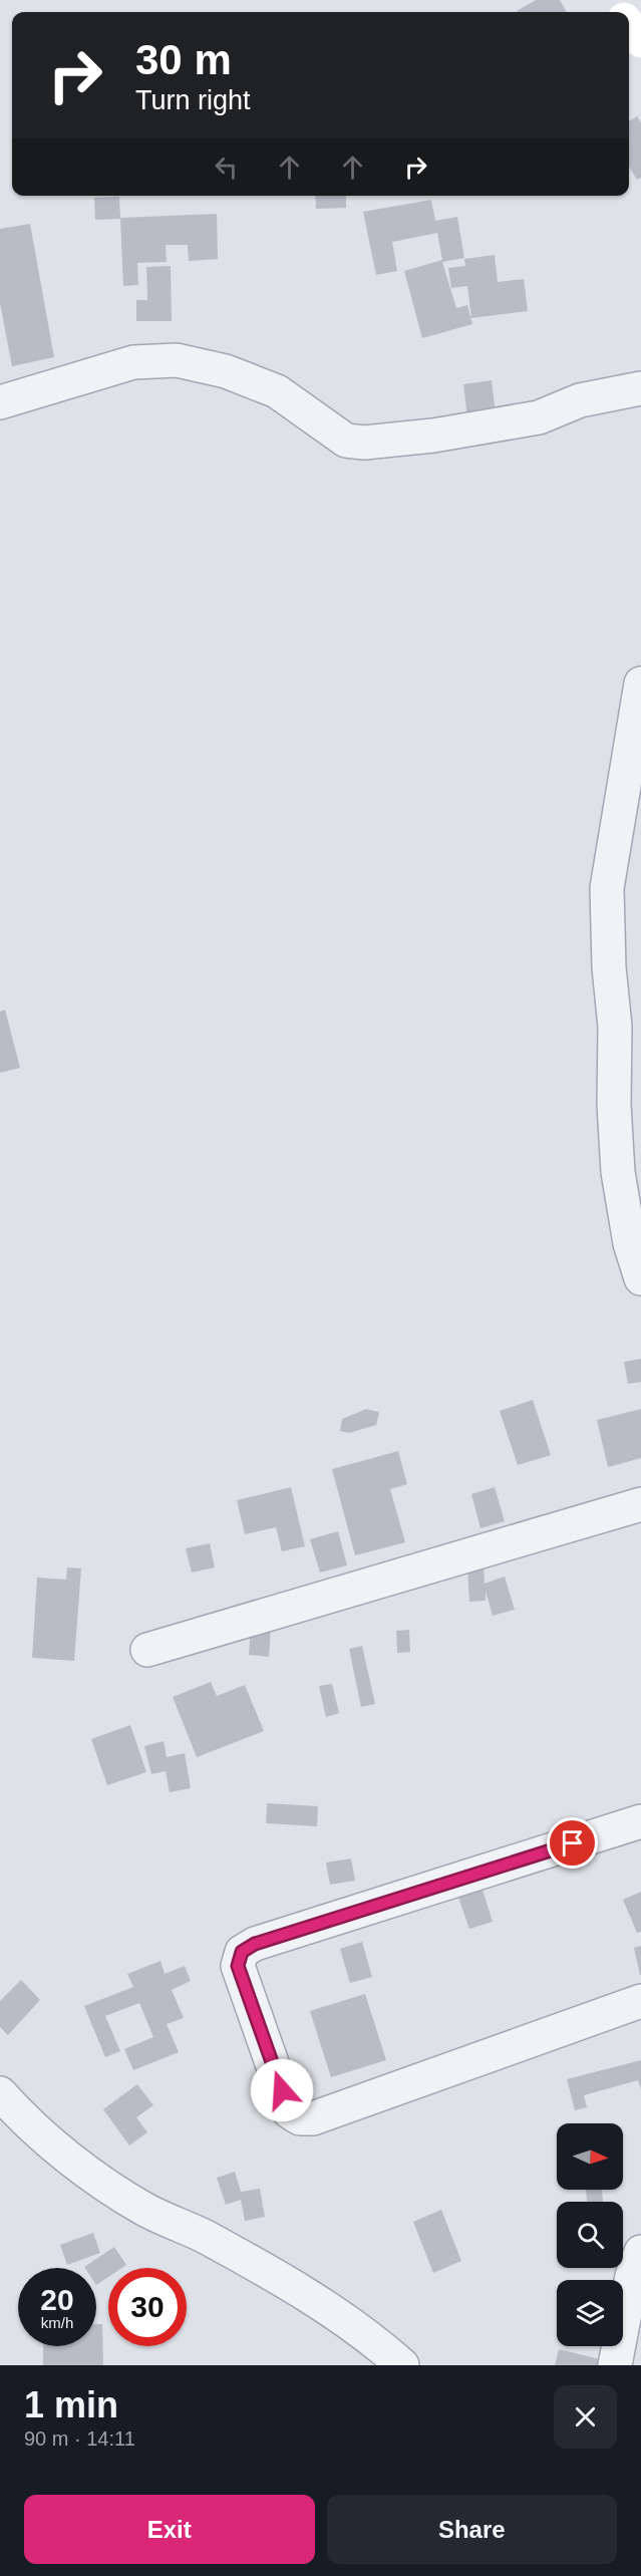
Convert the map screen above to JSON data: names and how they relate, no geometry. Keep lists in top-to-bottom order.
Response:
{
  "north": "right",
  "page": {
    "turn": ["30 m", "Turn right"],
    "speed": "20 km/h",
    "limit": "30",
    "heading": ["1 min", "90 m · 14:11"],
    "buttons": ["Exit", "Share"]
  }
}
